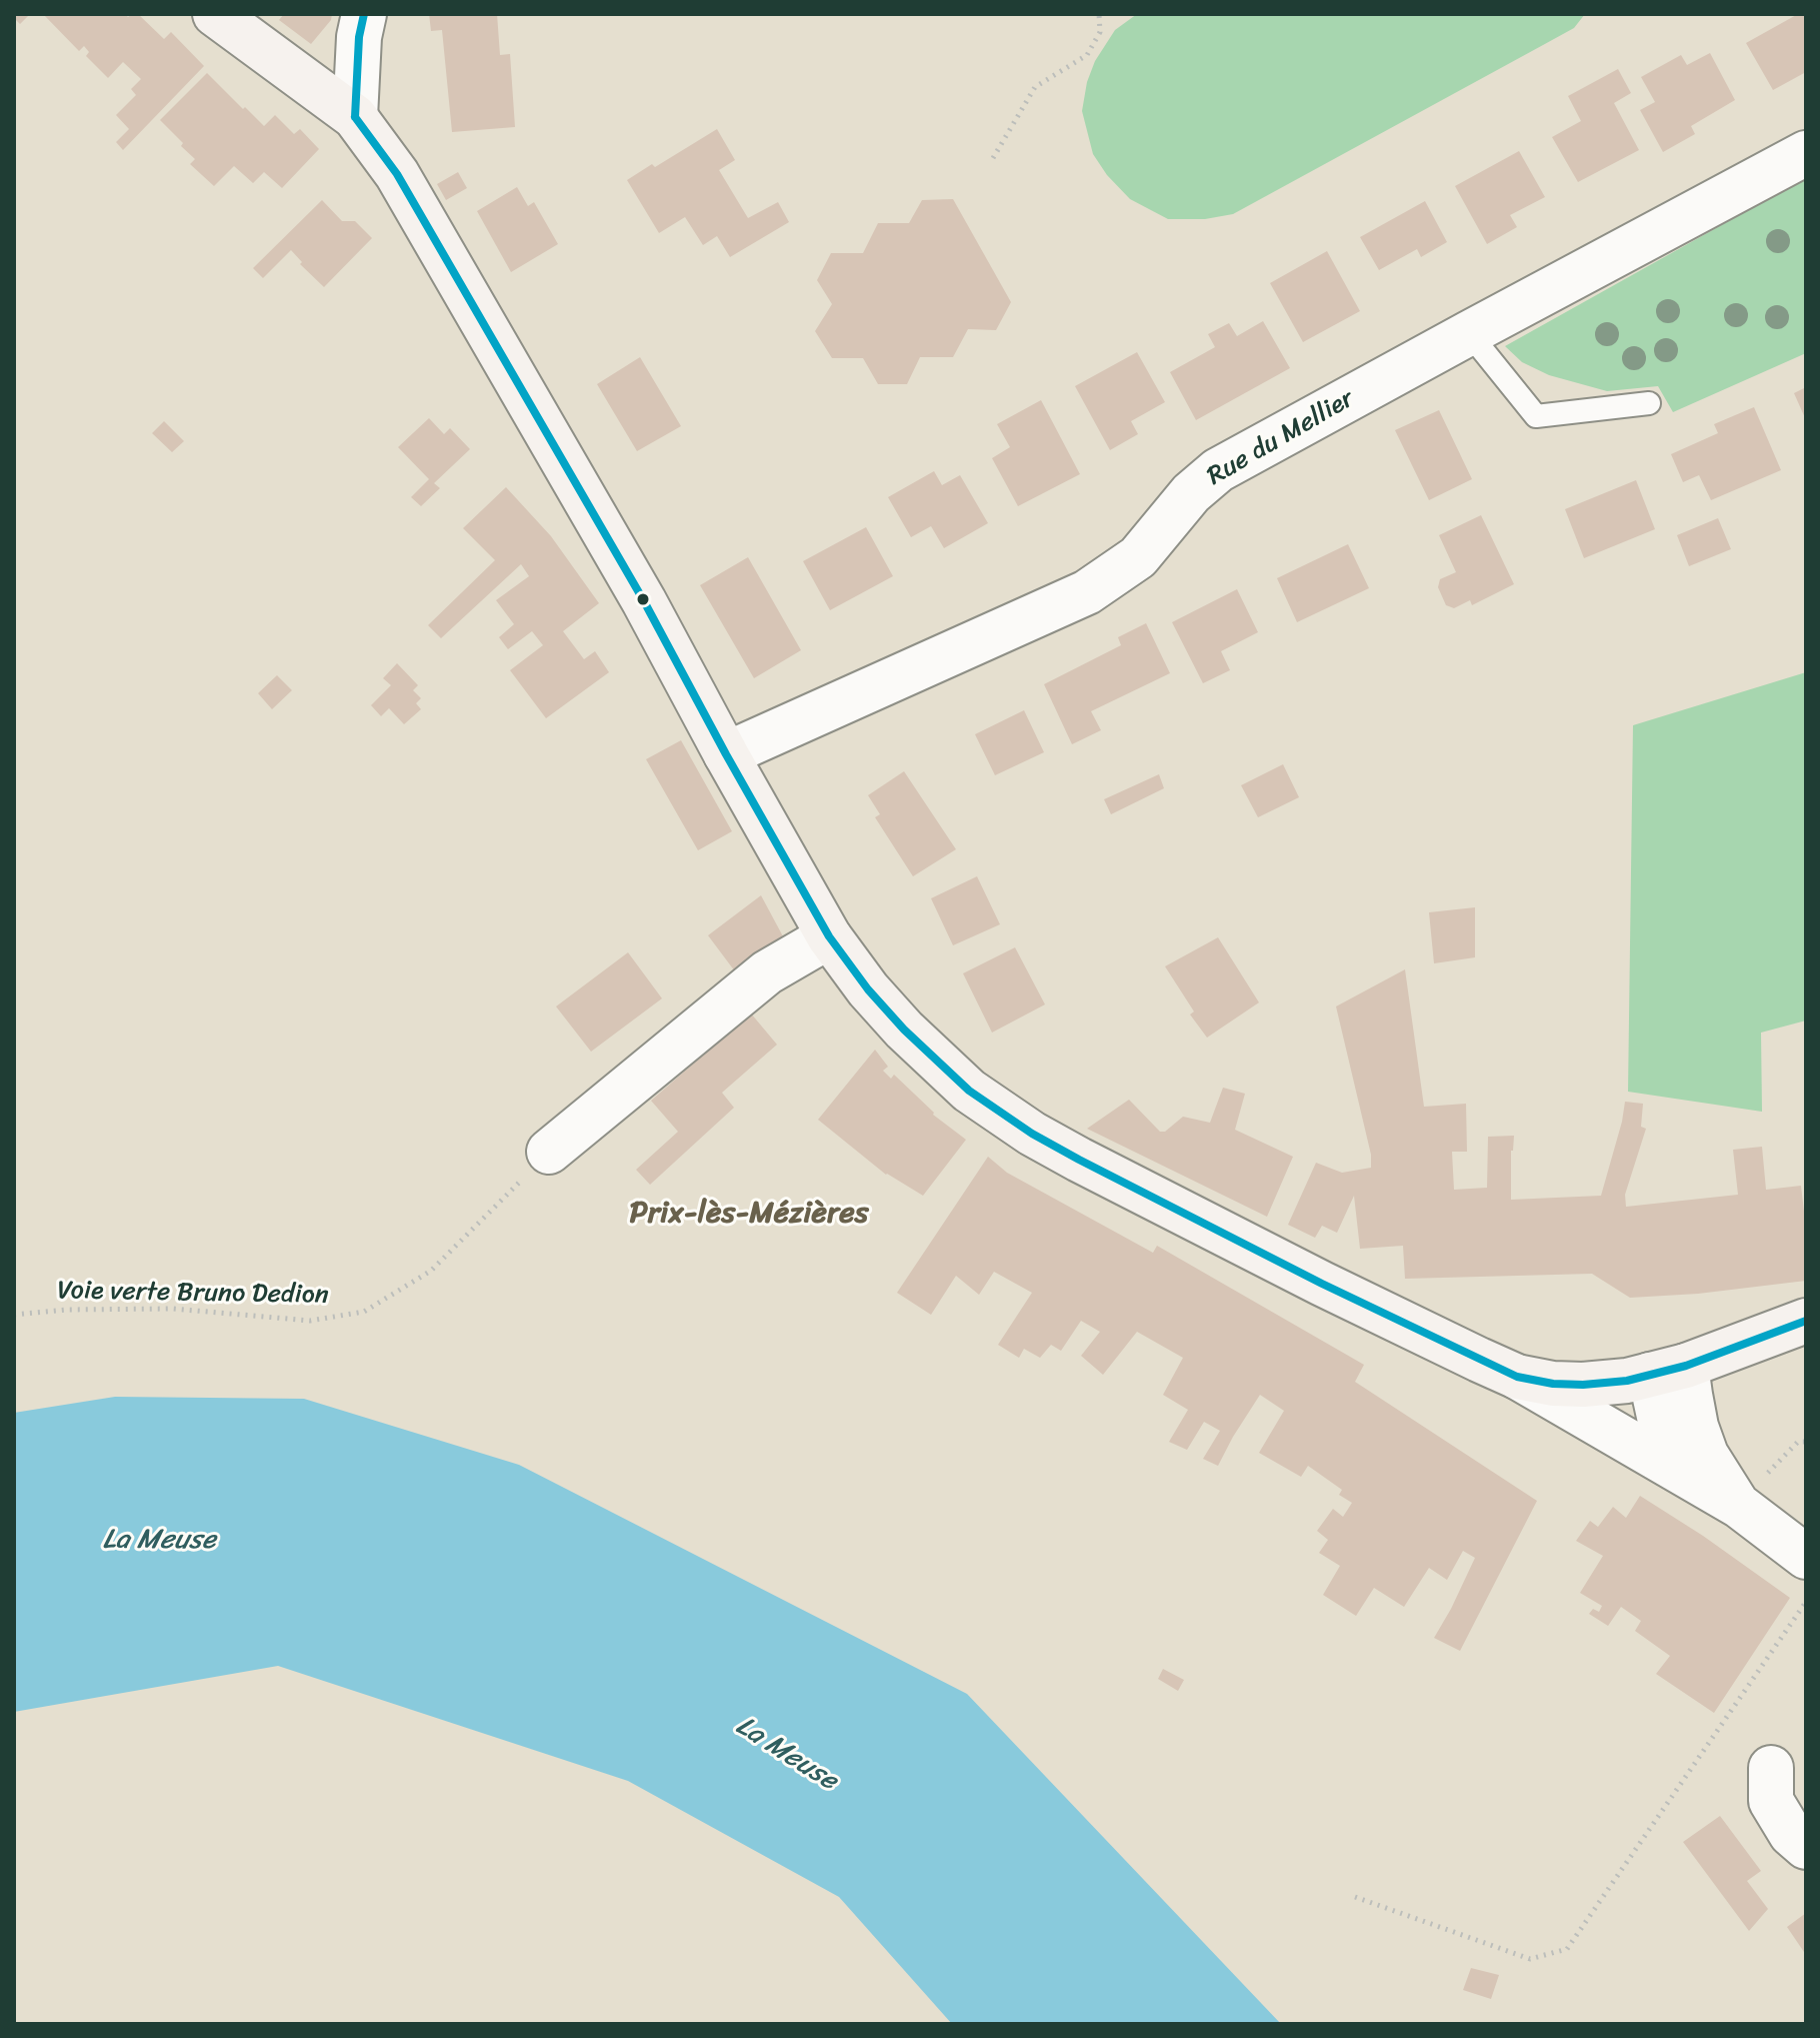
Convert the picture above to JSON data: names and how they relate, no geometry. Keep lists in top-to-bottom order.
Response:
{
  "streets": {
    "street": ["Rue du Mellier"],
    "path": ["Voie verte Bruno Dedion"]
  },
  "districts": ["Prix-lès-Mézières"],
  "water": ["La Meuse"]
}
